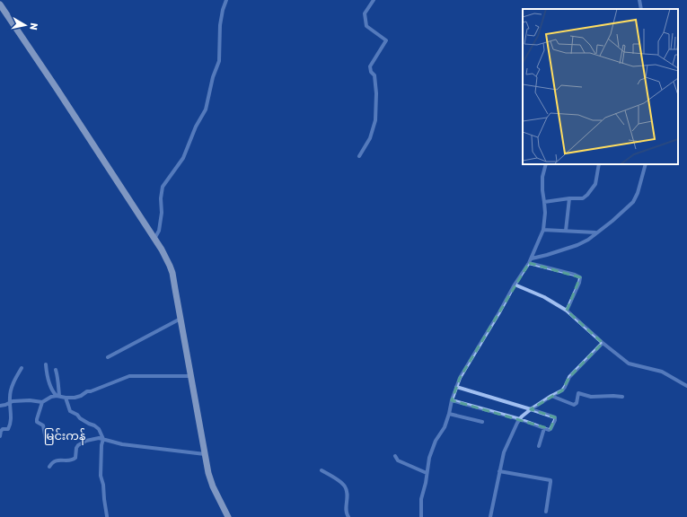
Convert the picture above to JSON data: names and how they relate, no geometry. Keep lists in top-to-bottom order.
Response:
{
  "districts": ["မြင်းကန်"],
  "north": "right"
}
